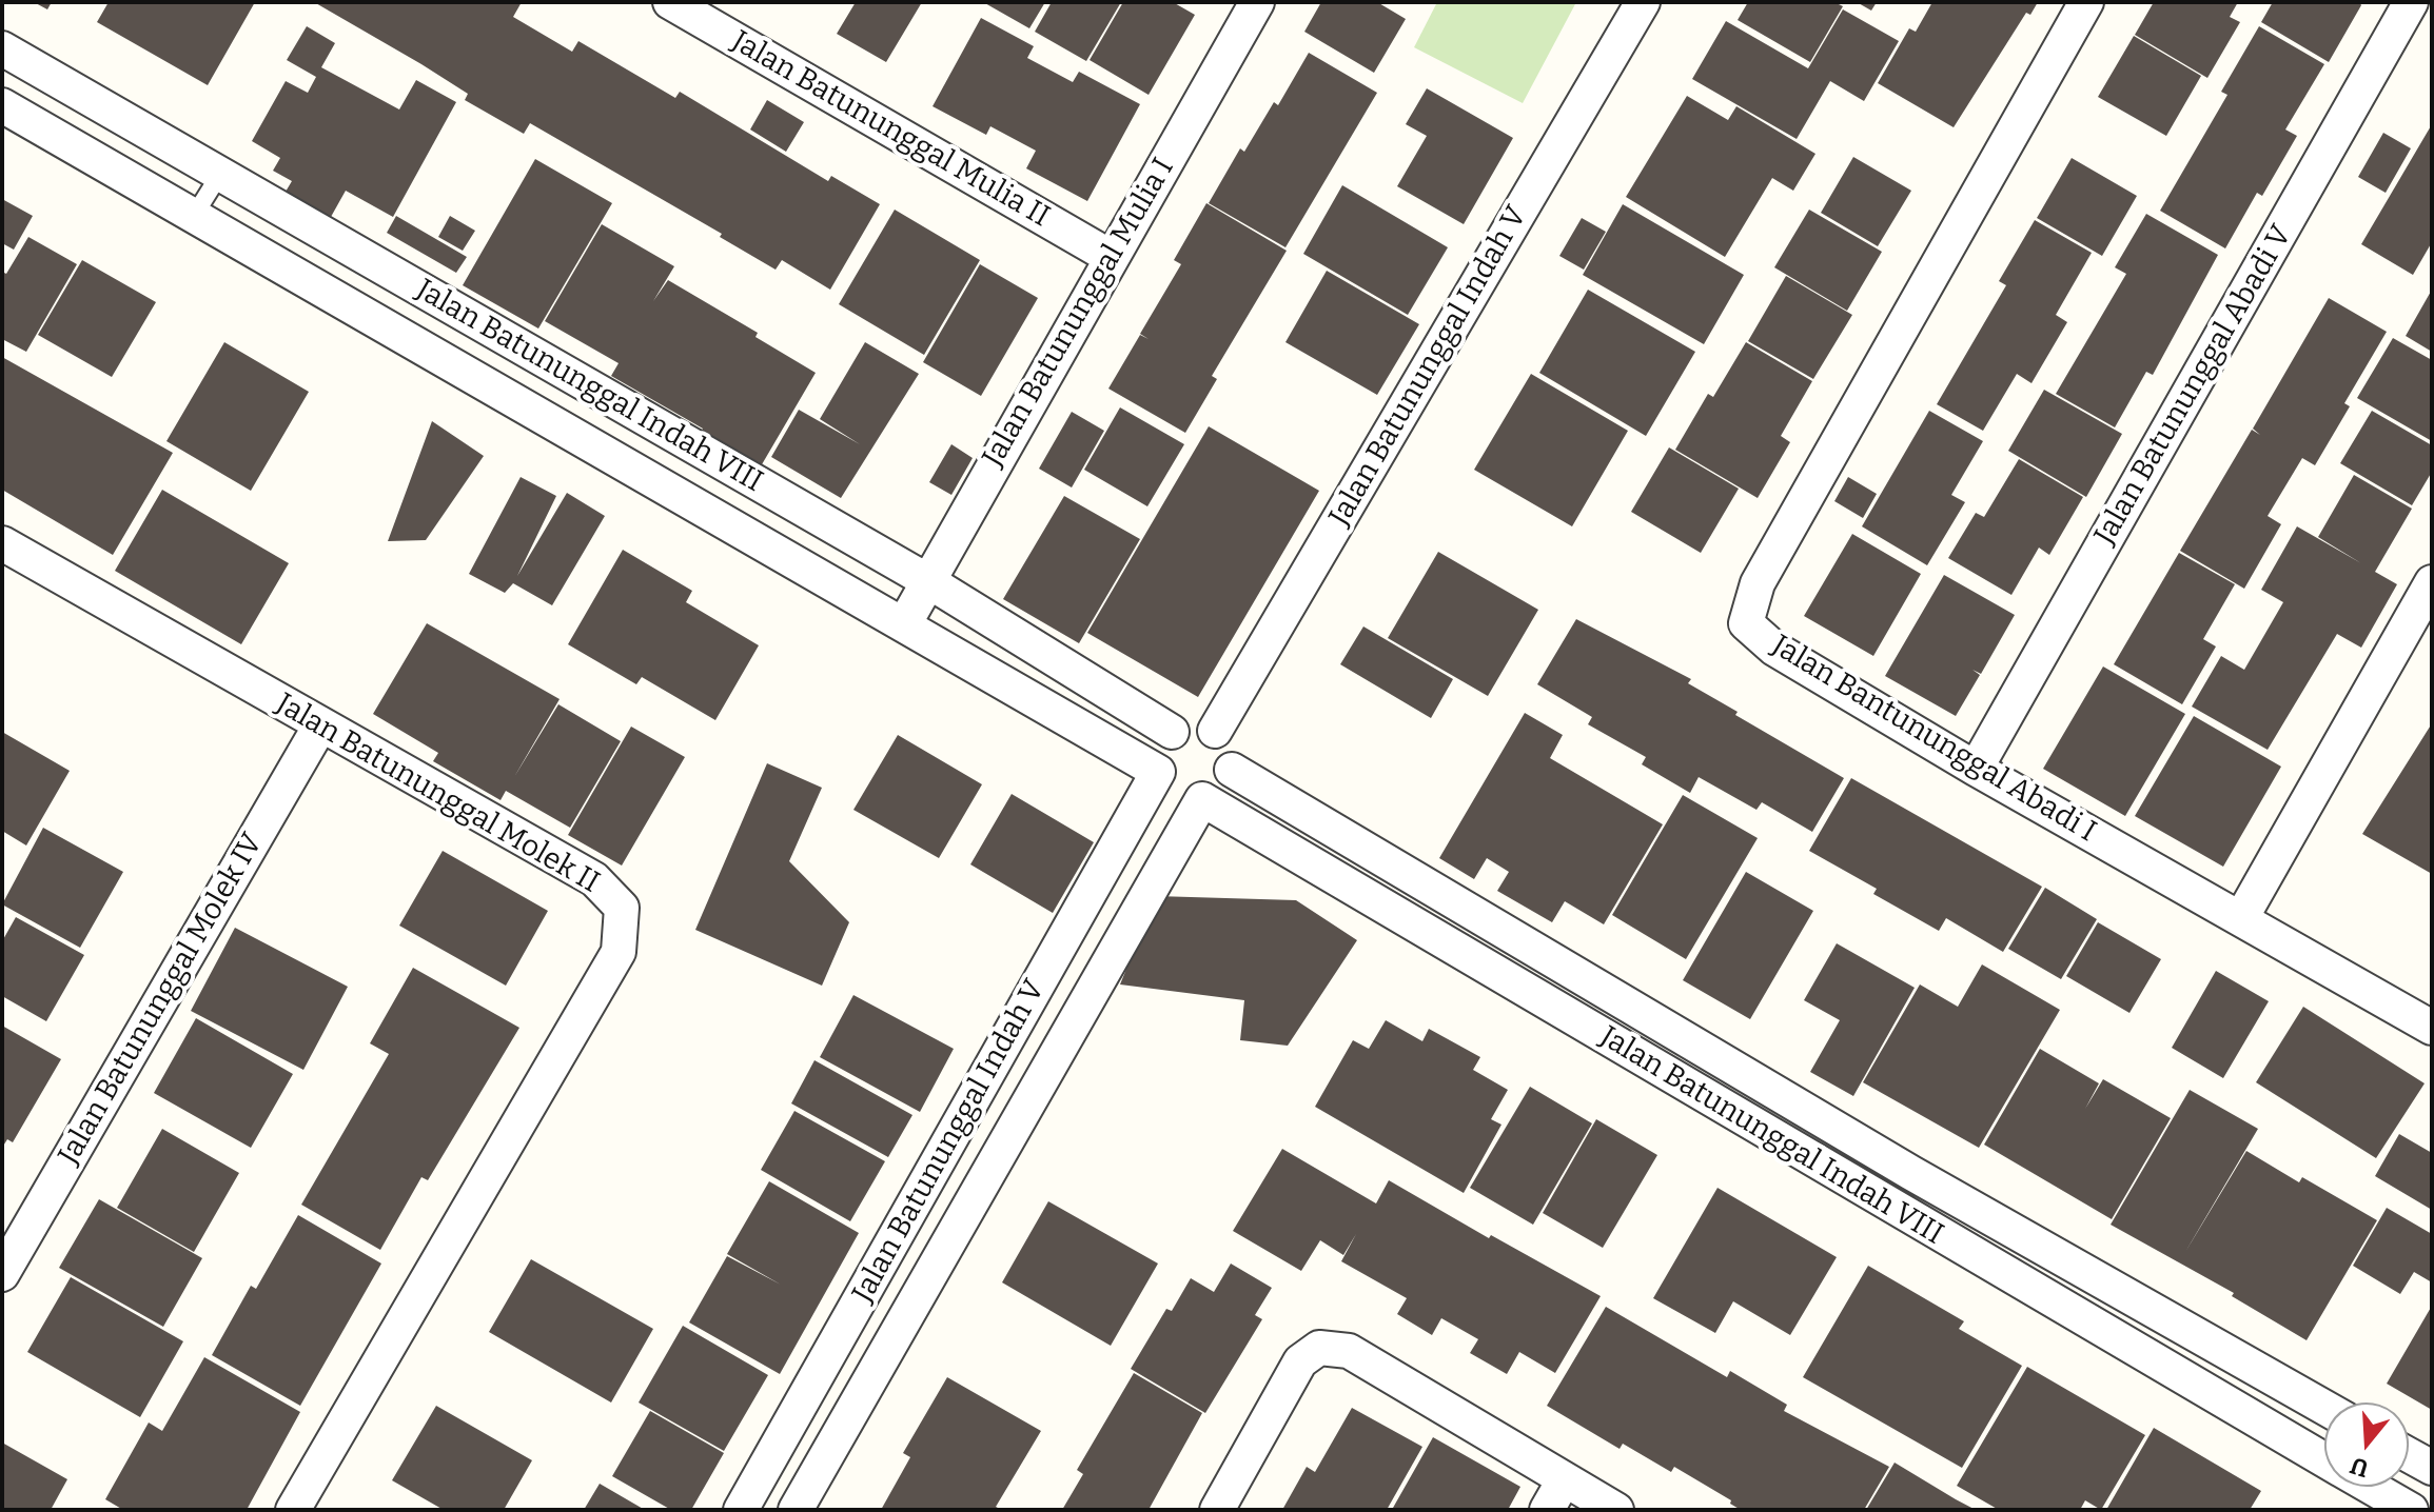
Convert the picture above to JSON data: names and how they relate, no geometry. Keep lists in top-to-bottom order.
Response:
{
  "streets": {
    "street": [
      "Jalan Batununggal Mulia II",
      "Jalan Batununggal Mulia I",
      "Jalan Batununggal Indah V",
      "Jalan Batununggal Abadi V",
      "Jalan Batununggal Indah VIII",
      "Jalan Bantununggal Abadi I",
      "Jalan Batununggal Molek II",
      "Jalan Batununggal Molek IV"
    ]
  },
  "crossings": [
    ["Jalan Batununggal Mulia II", "Jalan Batununggal Mulia I"],
    ["Jalan Batununggal Mulia I", "Jalan Batununggal Indah VIII"],
    ["Jalan Batununggal Indah V", "Jalan Batununggal Indah VIII"],
    ["Jalan Batununggal Abadi V", "Jalan Bantununggal Abadi I"],
    ["Jalan Batununggal Molek II", "Jalan Batununggal Molek IV"]
  ],
  "north": "bottom"
}
